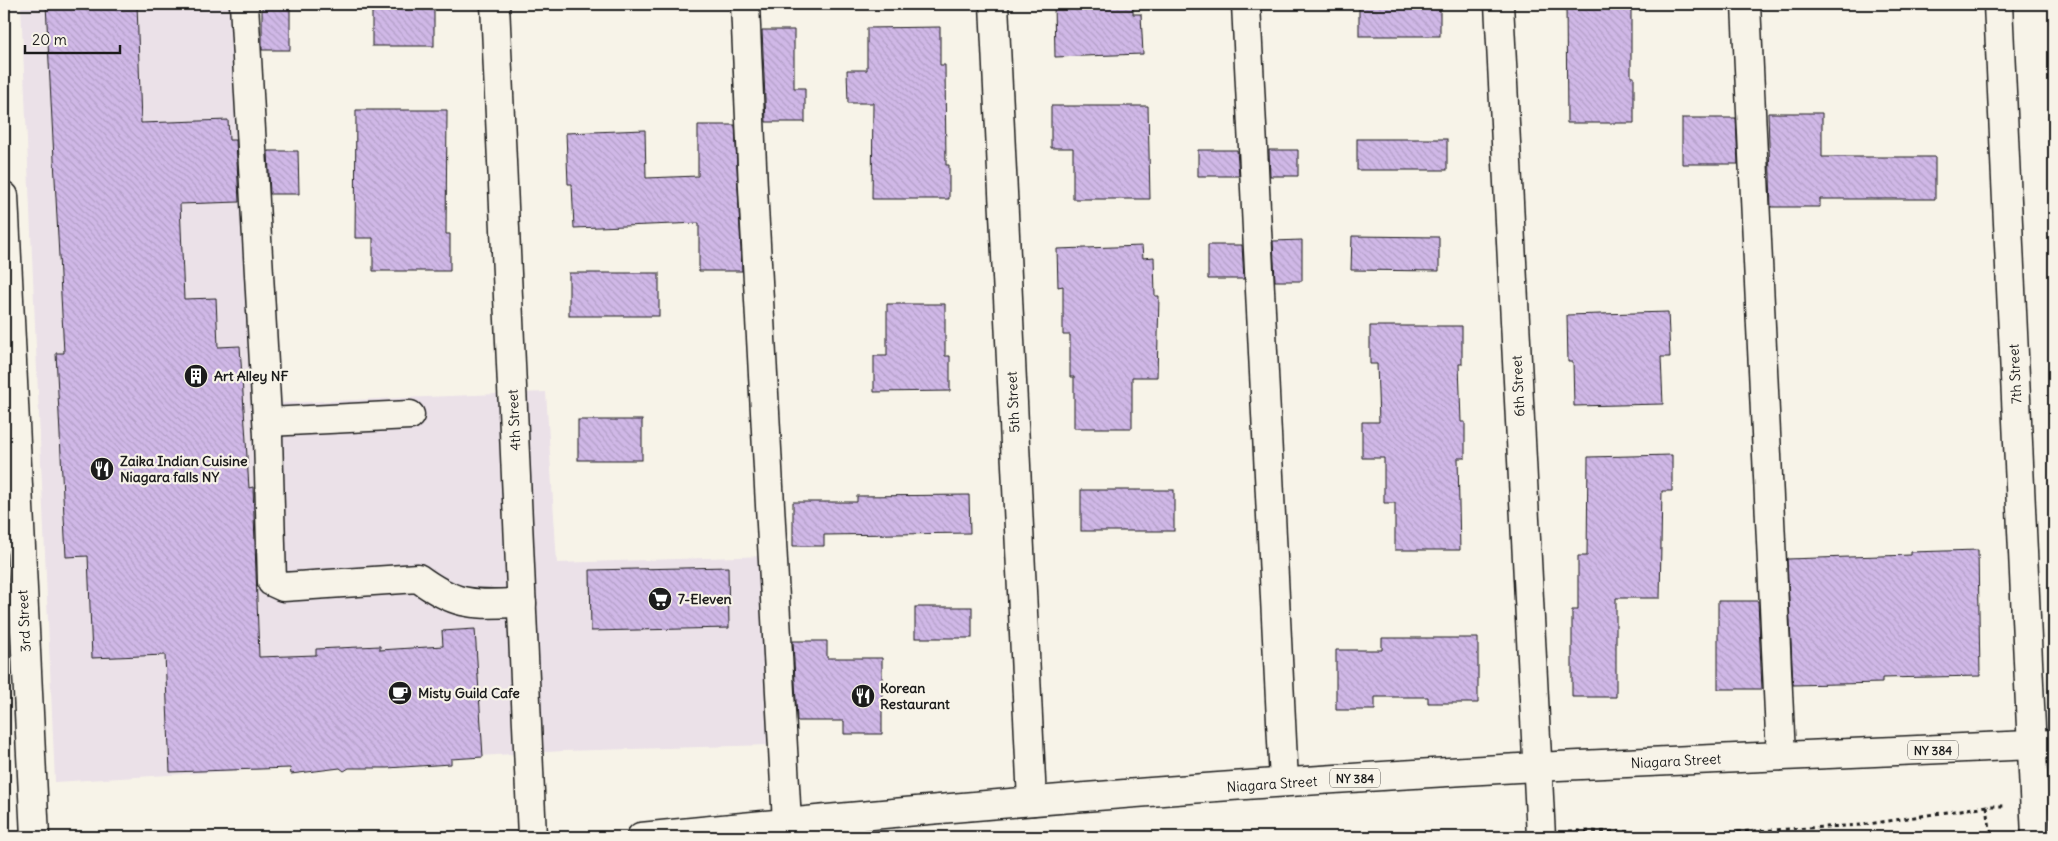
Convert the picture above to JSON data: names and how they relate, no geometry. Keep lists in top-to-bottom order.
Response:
{
  "streets": {
    "main road": [
      "7th Street",
      "6th Street",
      "5th Street",
      "4th Street",
      "3rd Street",
      "NY 384",
      "Niagara Street"
    ]
  },
  "crossings": [
    ["7th Street", "Niagara Street"],
    ["6th Street", "Niagara Street"],
    ["5th Street", "Niagara Street"]
  ],
  "places": {
    "building": ["Art Alley NF"],
    "restaurant": ["Zaika Indian Cuisine Niagara falls NY", "Korean Restaurant"],
    "supermarket": ["7-Eleven"],
    "cafe": ["Misty Guild Cafe"]
  },
  "scale_bar": "20 m"
}
